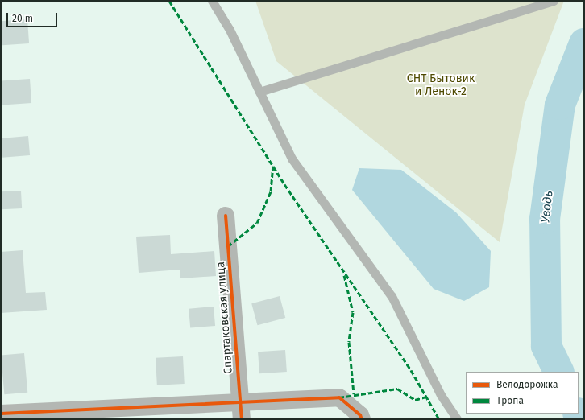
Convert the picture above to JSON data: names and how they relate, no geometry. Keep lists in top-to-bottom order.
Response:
{
  "streets": {
    "street": ["Спартаковская улица"]
  },
  "water": ["Уводь"],
  "parks": ["СНТ Бытовик и Ленок-2"],
  "legend": ["Велодорожка", "Тропа"],
  "scale_bar": "20 m"
}
